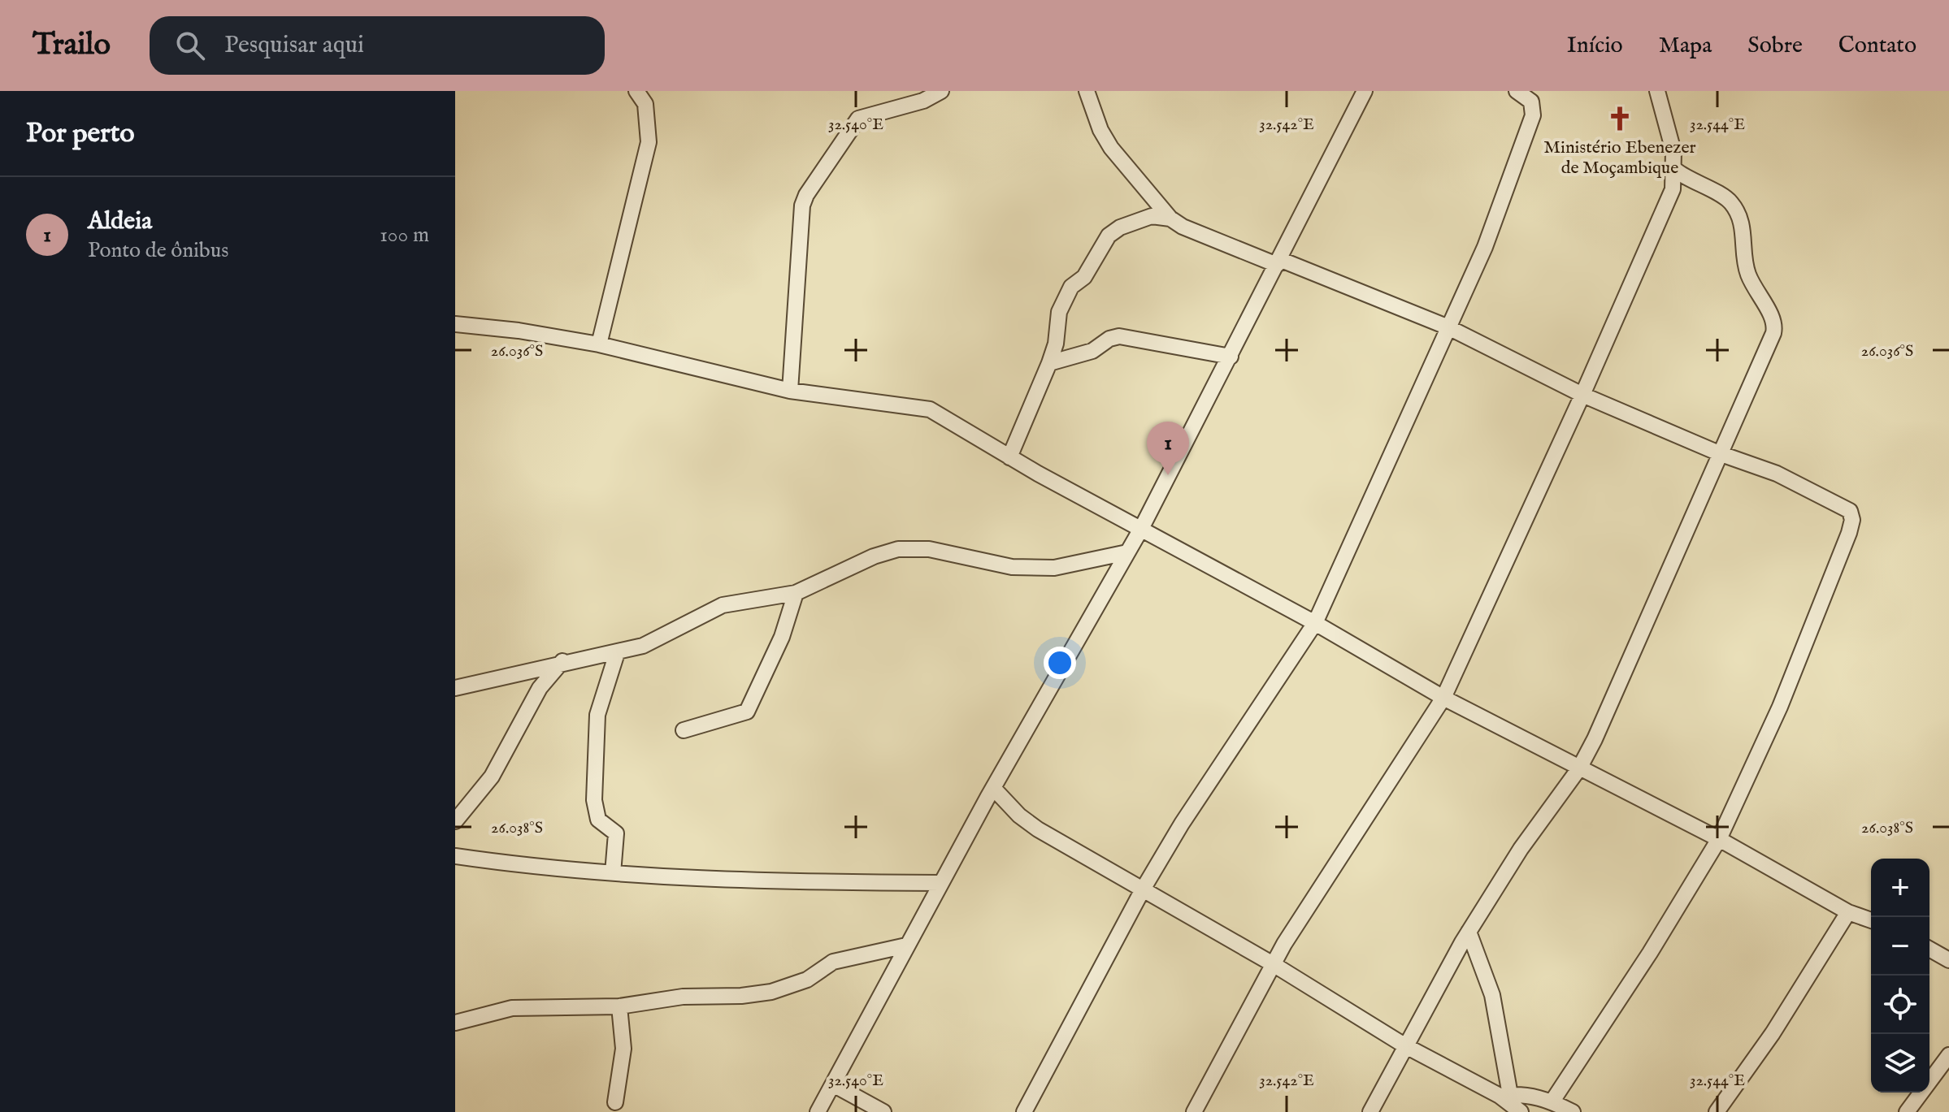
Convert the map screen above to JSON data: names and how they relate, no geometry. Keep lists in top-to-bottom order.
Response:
{
  "places": {
    "church": ["Ministério Ebenezer de Moçambique"]
  },
  "page": {
    "header": "Trailo",
    "search": "Pesquisar aqui",
    "nav": [
      "Início",
      "Mapa",
      "Sobre",
      "Contato"
    ],
    "heading": "Por perto",
    "list": [
      {
        "mark": "1",
        "name": "Aldeia",
        "note": "Ponto de ônibus",
        "value": "100 m"
      }
    ],
    "pins": "1",
    "map_buttons": ["+", "−"]
  },
  "coordinates": [
    "32.540°E",
    "32.542°E",
    "32.544°E",
    "26.036°S",
    "26.038°S"
  ]
}
